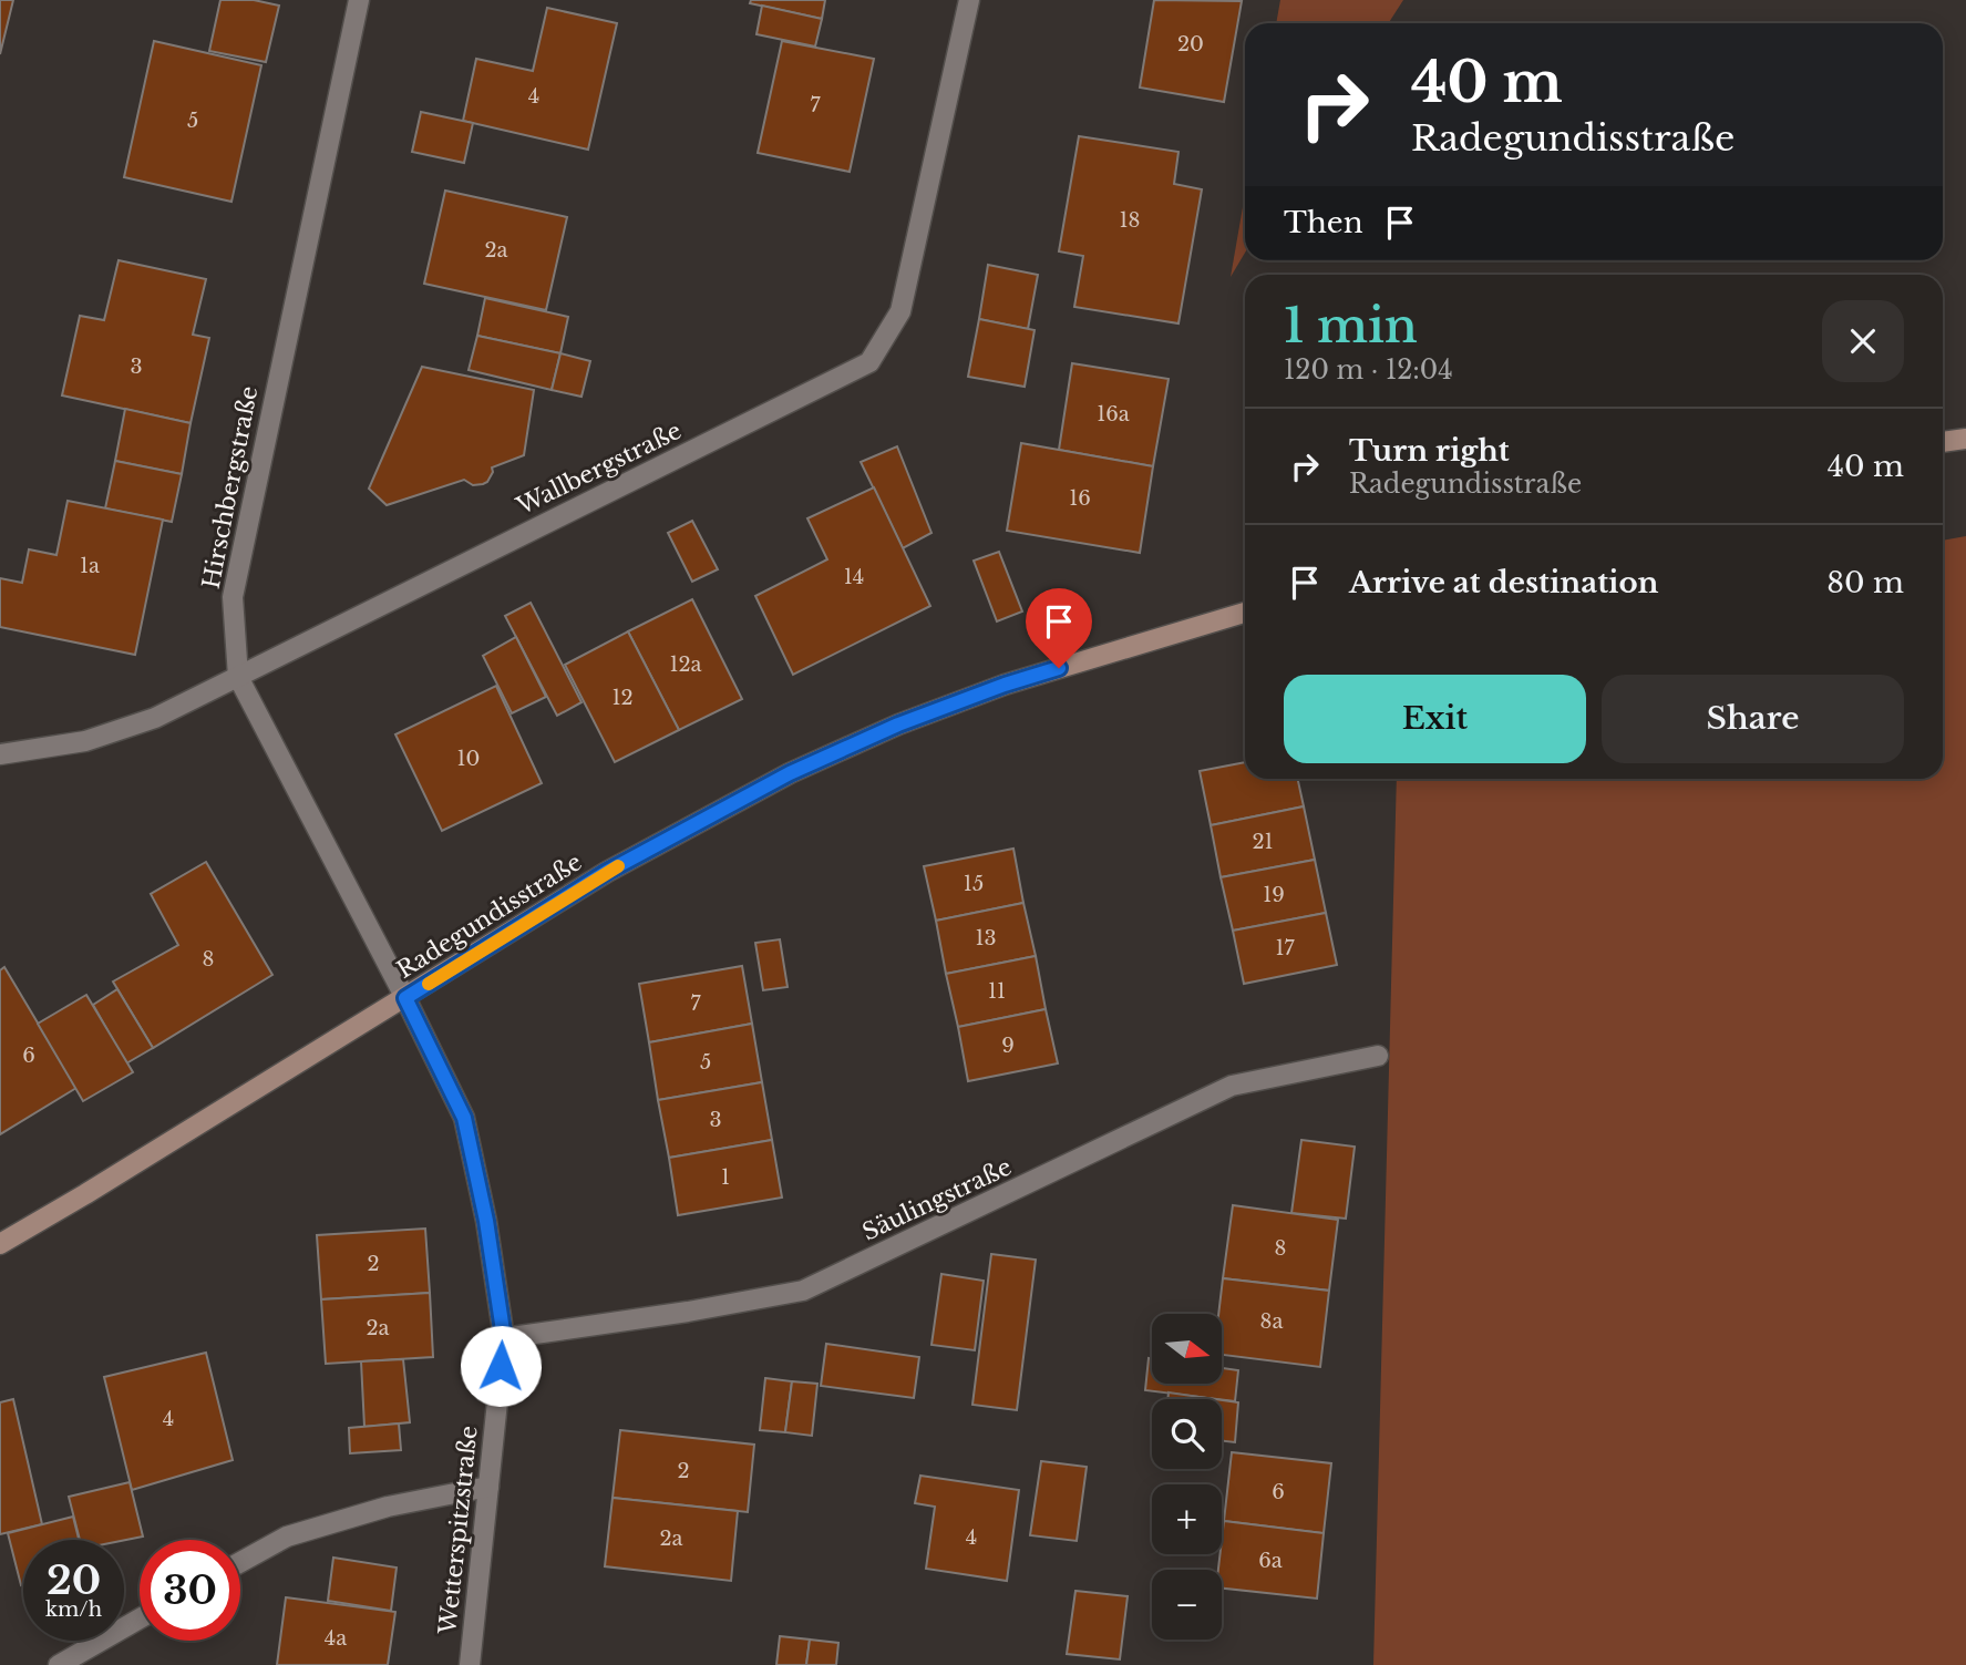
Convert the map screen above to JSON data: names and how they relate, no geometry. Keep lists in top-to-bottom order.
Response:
{
  "streets": {
    "street": [
      "Wallbergstraße",
      "Hirschbergstraße",
      "Radegundisstraße",
      "Säulingstraße",
      "Wetterspitzstraße"
    ]
  },
  "crossings": [
    ["Wallbergstraße", "Hirschbergstraße"],
    ["Hirschbergstraße", "Radegundisstraße"],
    ["Hirschbergstraße", "Wetterspitzstraße"],
    ["Radegundisstraße", "Wetterspitzstraße"],
    ["Säulingstraße", "Wetterspitzstraße"]
  ],
  "house_numbers": [
    "20",
    "4",
    "7",
    "5",
    "18",
    "2a",
    "3",
    "16a",
    "16",
    "1a",
    "14",
    "12a",
    "12",
    "10",
    "21",
    "15",
    "19",
    "13",
    "17",
    "8",
    "11",
    "7",
    "9",
    "6",
    "5",
    "3",
    "1",
    "8",
    "2",
    "8a",
    "2a",
    "4",
    "2",
    "6",
    "4",
    "2a",
    "6a",
    "4a"
  ],
  "north": "right",
  "page": {
    "turn": ["40 m", "Radegundisstraße"],
    "then": "Then",
    "heading": ["1 min", "120 m · 12:04"],
    "list": [
      {
        "name": "Turn right",
        "note": "Radegundisstraße",
        "value": "40 m"
      },
      {
        "name": "Arrive at destination",
        "value": "80 m"
      }
    ],
    "buttons": ["Exit", "Share"],
    "map_buttons": ["+", "−"],
    "speed": "20 km/h",
    "limit": "30"
  }
}
